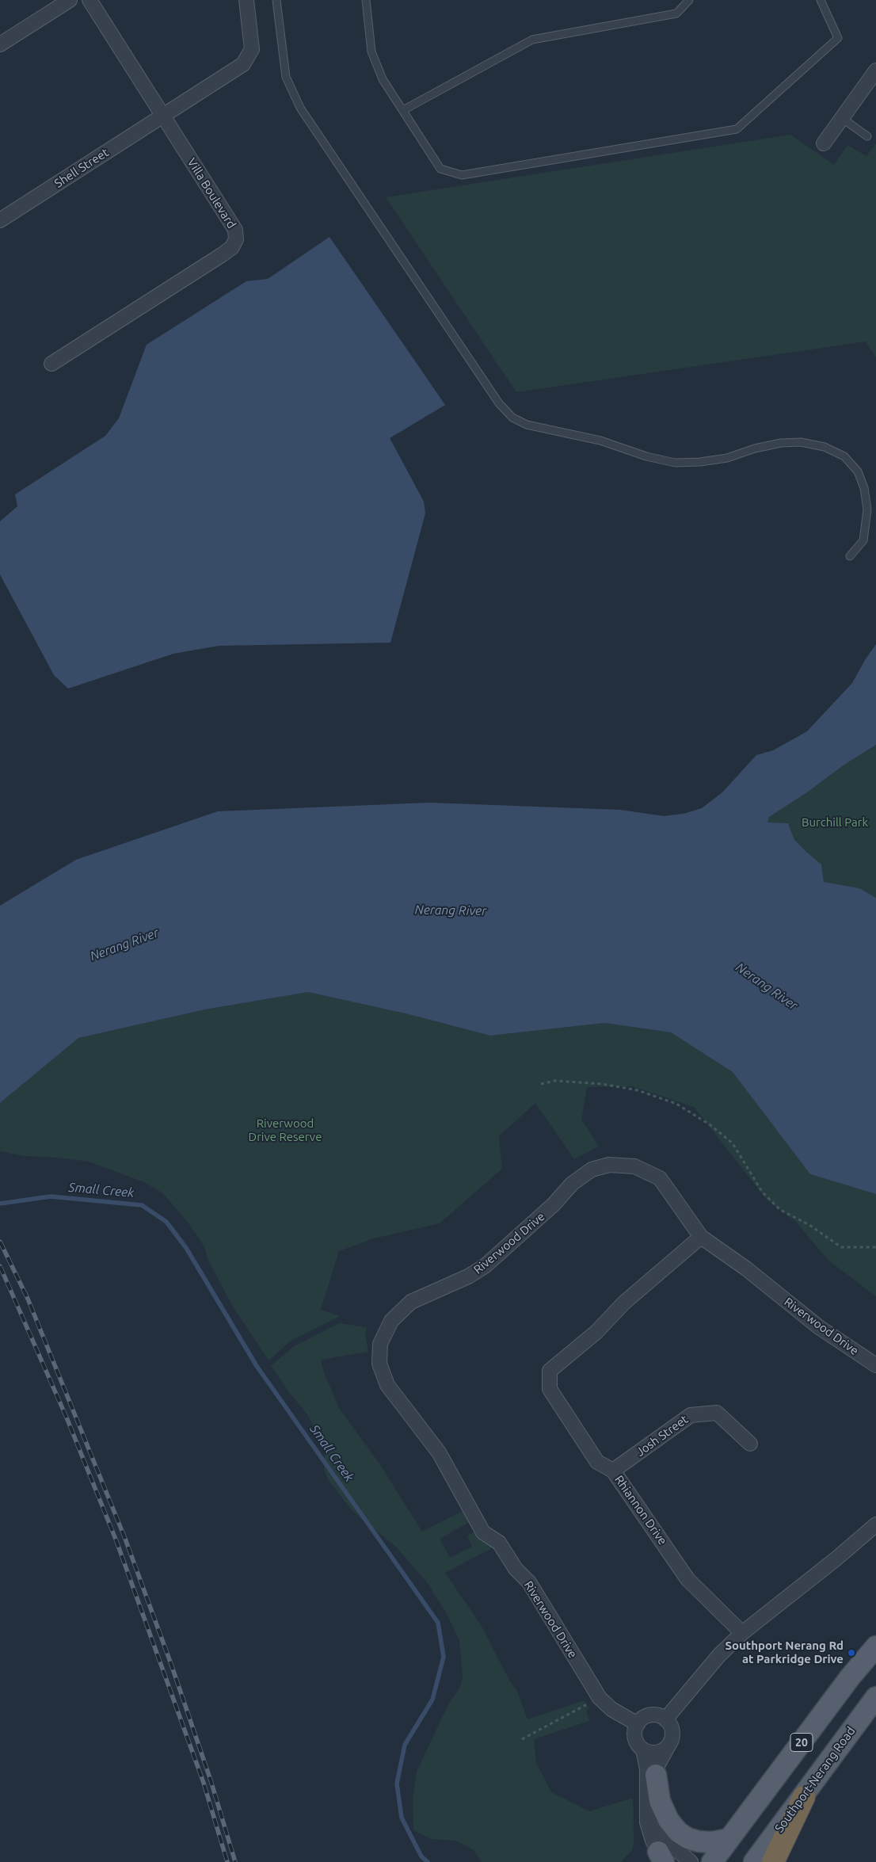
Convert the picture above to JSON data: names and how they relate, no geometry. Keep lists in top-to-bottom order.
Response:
{
  "streets": {
    "main road": ["20", "Southport-Nerang Road"],
    "street": [
      "Shell Street",
      "Villa Boulevard",
      "Riverwood Drive",
      "Josh Street",
      "Rhiannon Drive"
    ]
  },
  "crossings": [
    ["Shell Street", "Villa Boulevard"],
    ["Riverwood Drive", "Rhiannon Drive"],
    ["Josh Street", "Rhiannon Drive"]
  ],
  "water": ["Nerang River", "Small Creek"],
  "parks": ["Burchill Park", "Riverwood Drive Reserve"],
  "places": ["Southport Nerang Rd at Parkridge Drive"]
}
